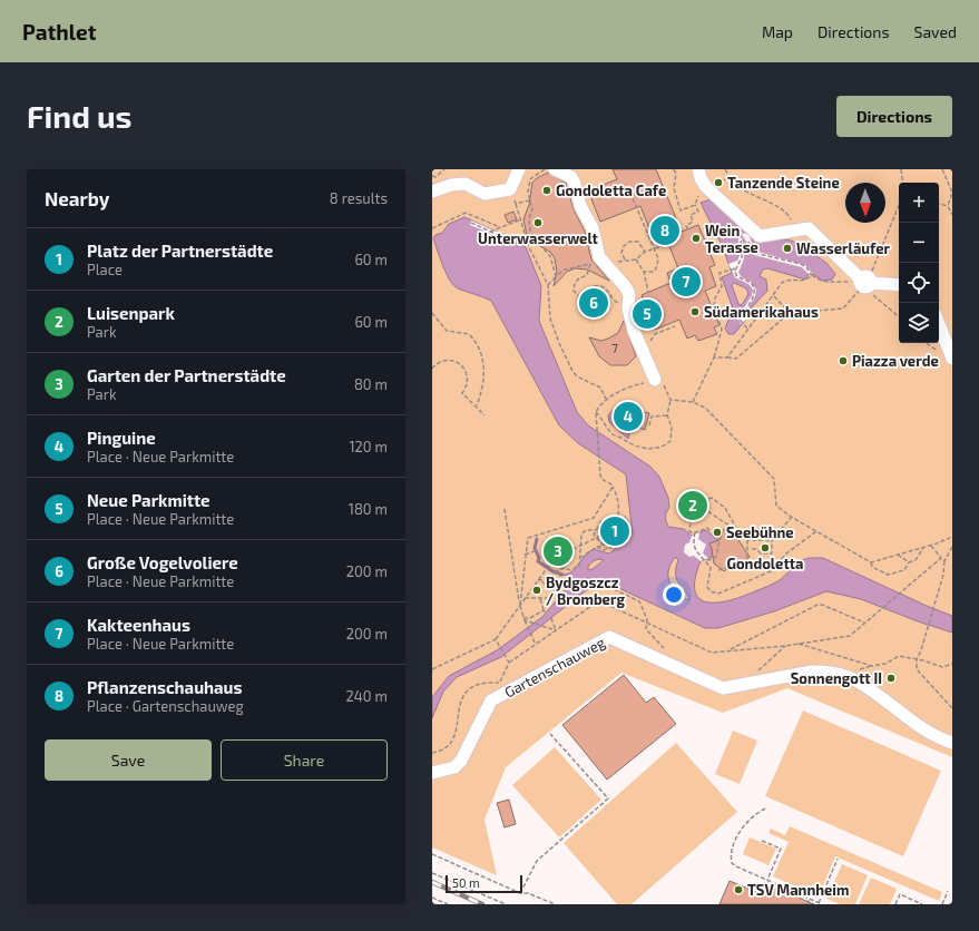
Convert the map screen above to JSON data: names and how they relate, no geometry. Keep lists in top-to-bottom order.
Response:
{
  "streets": {
    "street": ["Gartenschauweg"]
  },
  "places": [
    "Tanzende Steine",
    "Gondoletta Cafe",
    "Unterwasserwelt",
    "Wein Terasse",
    "Wasserläufer",
    "Südamerikahaus",
    "Piazza verde",
    "Seebühne",
    "Gondoletta",
    "Bydgoszcz / Bromberg",
    "Sonnengott II",
    "TSV Mannheim"
  ],
  "house_numbers": ["7"],
  "scale_bar": "50 m",
  "north": "bottom",
  "page": {
    "header": "Pathlet",
    "nav": ["Map", "Directions", "Saved"],
    "buttons": [
      "Directions",
      ["Save", "Share"]
    ],
    "title": "Find us",
    "heading": ["Nearby", "8 results"],
    "map_buttons": ["+", "−"],
    "pins": [
      "8",
      "7",
      "6",
      "5",
      "4",
      "2",
      "1",
      "3"
    ],
    "list": [
      {
        "mark": "1",
        "name": "Platz der Partnerstädte",
        "note": "Place",
        "value": "60 m"
      },
      {
        "mark": "2",
        "name": "Luisenpark",
        "note": "Park",
        "value": "60 m"
      },
      {
        "mark": "3",
        "name": "Garten der Partnerstädte",
        "note": "Park",
        "value": "80 m"
      },
      {
        "mark": "4",
        "name": "Pinguine",
        "note": "Place · Neue Parkmitte",
        "value": "120 m"
      },
      {
        "mark": "5",
        "name": "Neue Parkmitte",
        "note": "Place · Neue Parkmitte",
        "value": "180 m"
      },
      {
        "mark": "6",
        "name": "Große Vogelvoliere",
        "note": "Place · Neue Parkmitte",
        "value": "200 m"
      },
      {
        "mark": "7",
        "name": "Kakteenhaus",
        "note": "Place · Neue Parkmitte",
        "value": "200 m"
      },
      {
        "mark": "8",
        "name": "Pflanzenschauhaus",
        "note": "Place · Gartenschauweg",
        "value": "240 m"
      }
    ],
    "scale": "50 m"
  }
}
